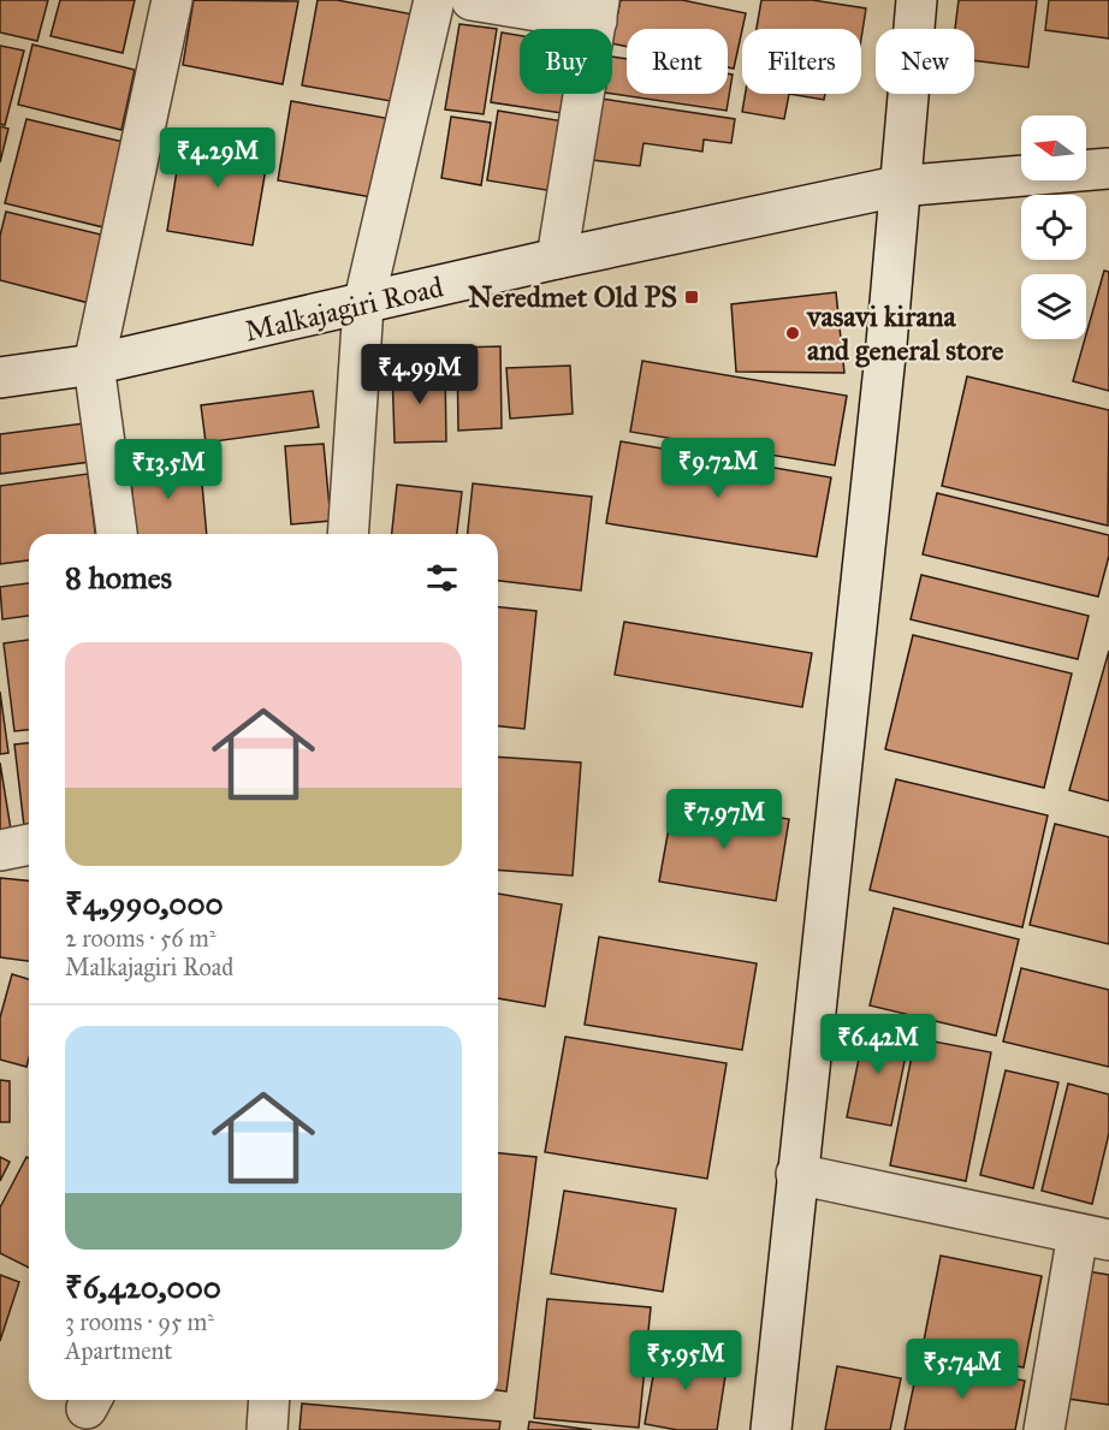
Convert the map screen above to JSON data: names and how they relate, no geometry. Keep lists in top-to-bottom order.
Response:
{
  "streets": {
    "street": ["Malkajagiri Road"]
  },
  "places": {
    "transit": ["Neredmet Old PS"],
    "other": ["vasavi kirana and general store"]
  },
  "north": "left",
  "page": {
    "chip": [
      "Buy",
      "Rent",
      "Filters",
      "New"
    ],
    "price": [
      "₹4.29M",
      "₹4.99M",
      "₹9.72M",
      "₹13.5M",
      "₹7.97M",
      "₹6.42M",
      "₹5.95M",
      "₹5.74M"
    ],
    "heading": "8 homes",
    "list": [
      {
        "name": "₹4,990,000",
        "note": "2 rooms · 56 m² · Malkajagiri Road"
      },
      {
        "name": "₹6,420,000",
        "note": "3 rooms · 95 m² · Apartment"
      }
    ]
  }
}
